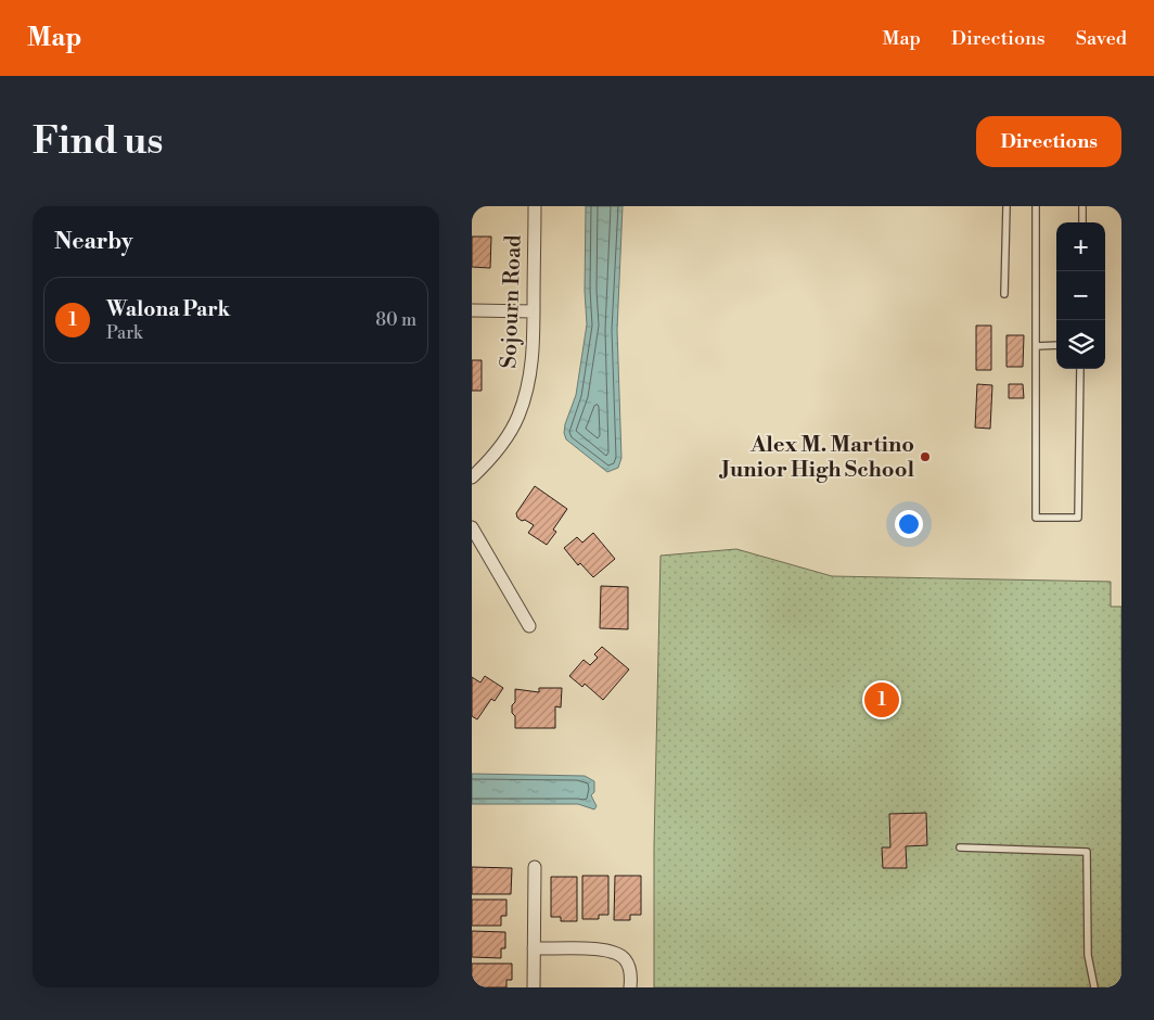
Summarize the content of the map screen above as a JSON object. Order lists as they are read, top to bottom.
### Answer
{
  "streets": {
    "street": ["Sojourn Road"]
  },
  "places": ["Alex M. Martino Junior High School"],
  "page": {
    "header": "Map",
    "nav": ["Map", "Directions", "Saved"],
    "buttons": "Directions",
    "title": "Find us",
    "heading": "Nearby",
    "map_buttons": ["+", "−"],
    "list": [
      {
        "mark": "1",
        "name": "Walona Park",
        "note": "Park",
        "value": "80 m"
      }
    ],
    "pins": "1"
  }
}
